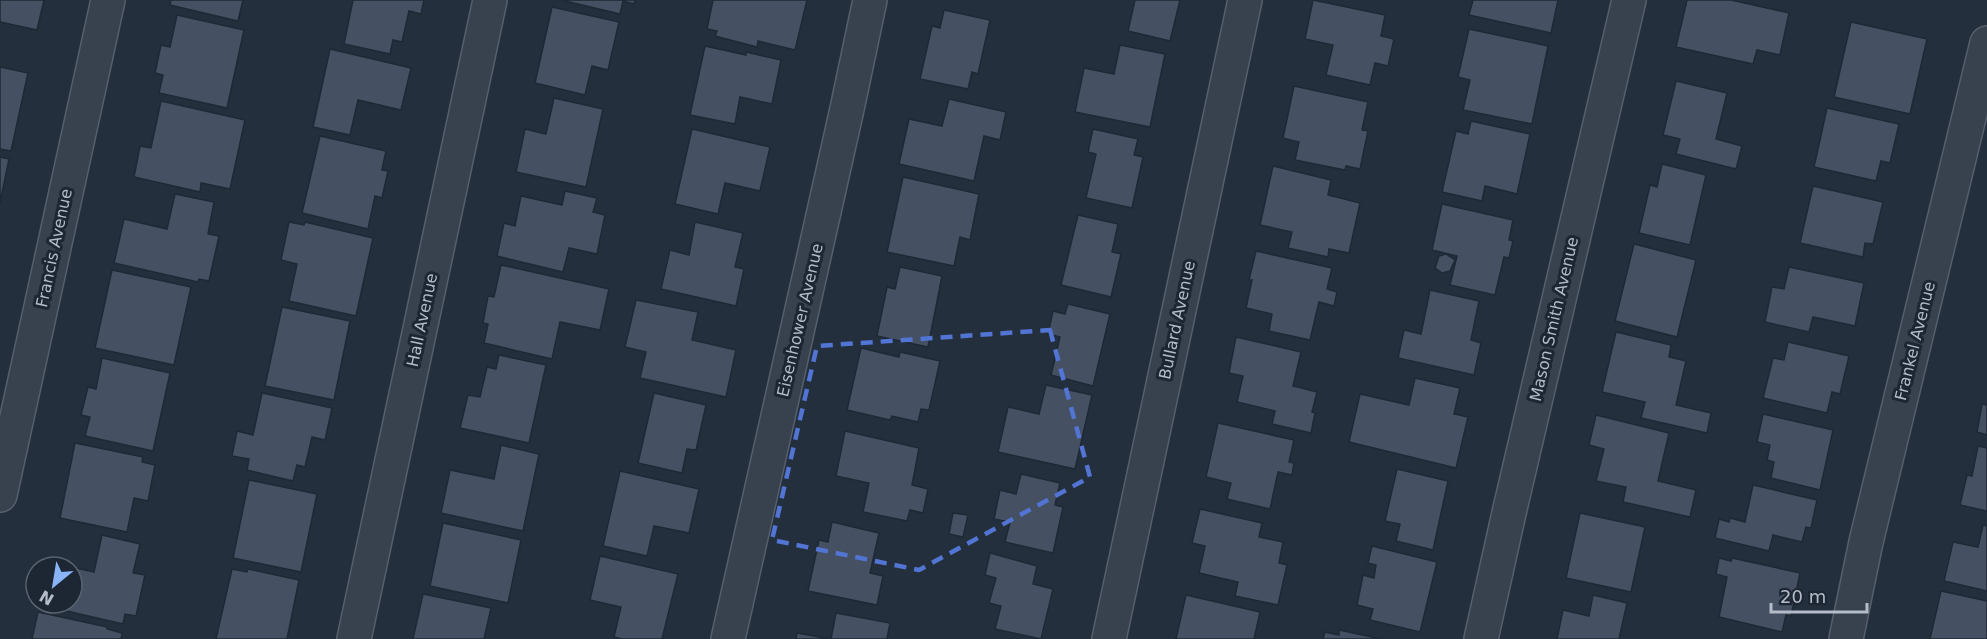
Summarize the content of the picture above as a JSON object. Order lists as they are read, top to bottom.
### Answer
{
  "streets": {
    "street": [
      "Francis Avenue",
      "Mason Smith Avenue",
      "Hall Avenue",
      "Eisenhower Avenue",
      "Bullard Avenue",
      "Frankel Avenue"
    ]
  },
  "scale_bar": "20 m",
  "north": "bottom left"
}
